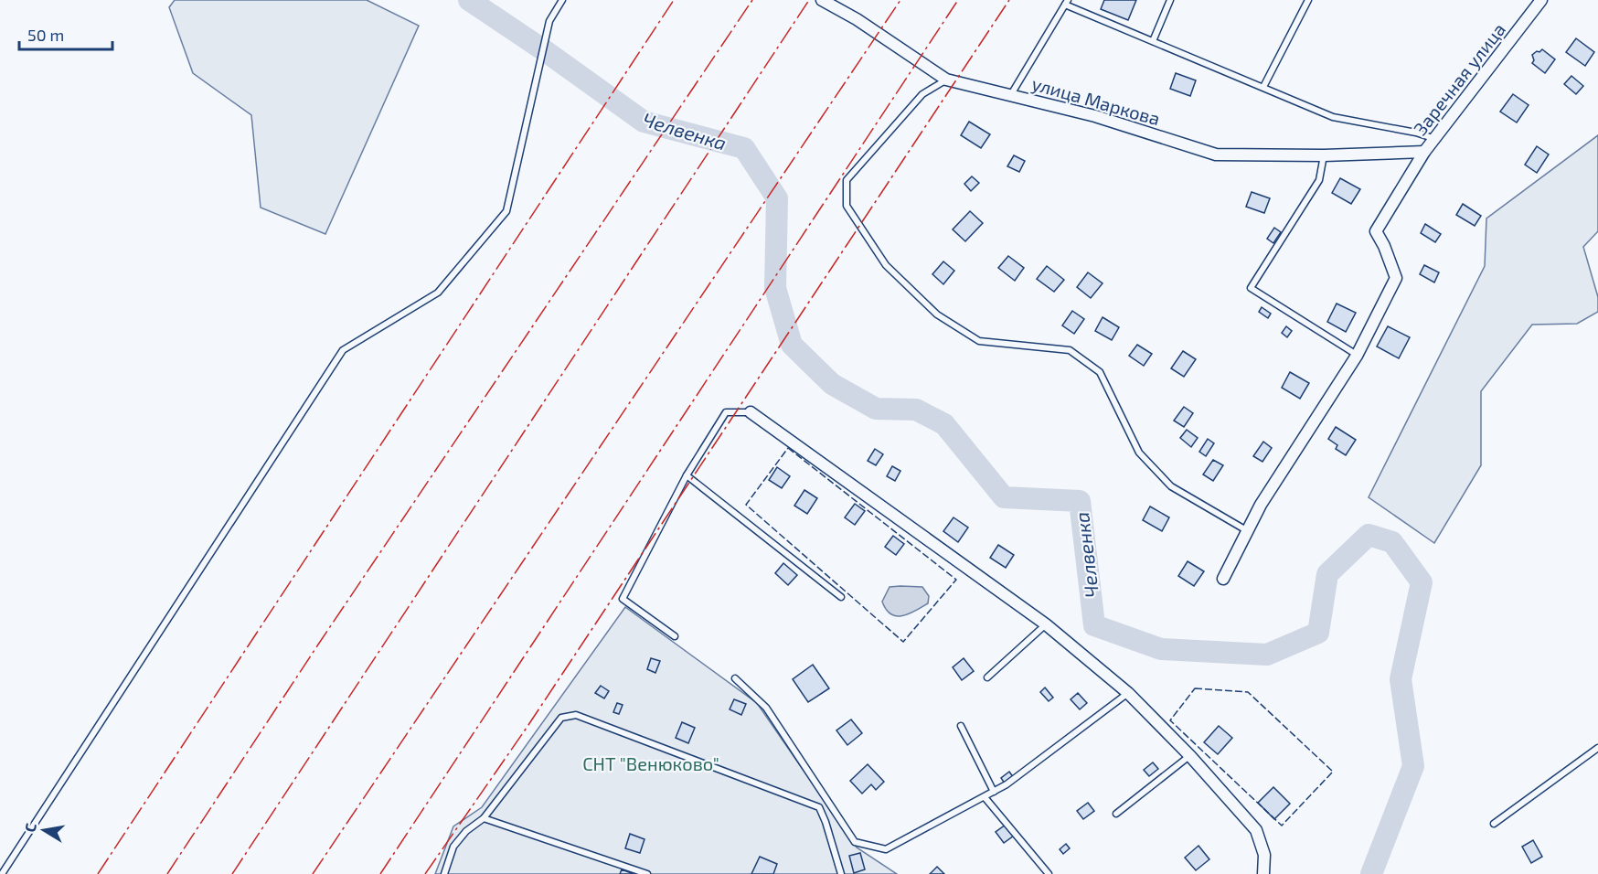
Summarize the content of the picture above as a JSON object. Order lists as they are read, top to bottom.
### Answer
{
  "streets": {
    "street": ["Заречная улица", "улица Маркова"]
  },
  "crossings": [
    ["Заречная улица", "улица Маркова"]
  ],
  "water": ["Челвенка"],
  "parks": ["СНТ \"Венюково\""],
  "scale_bar": "50 m",
  "north": "left"
}
